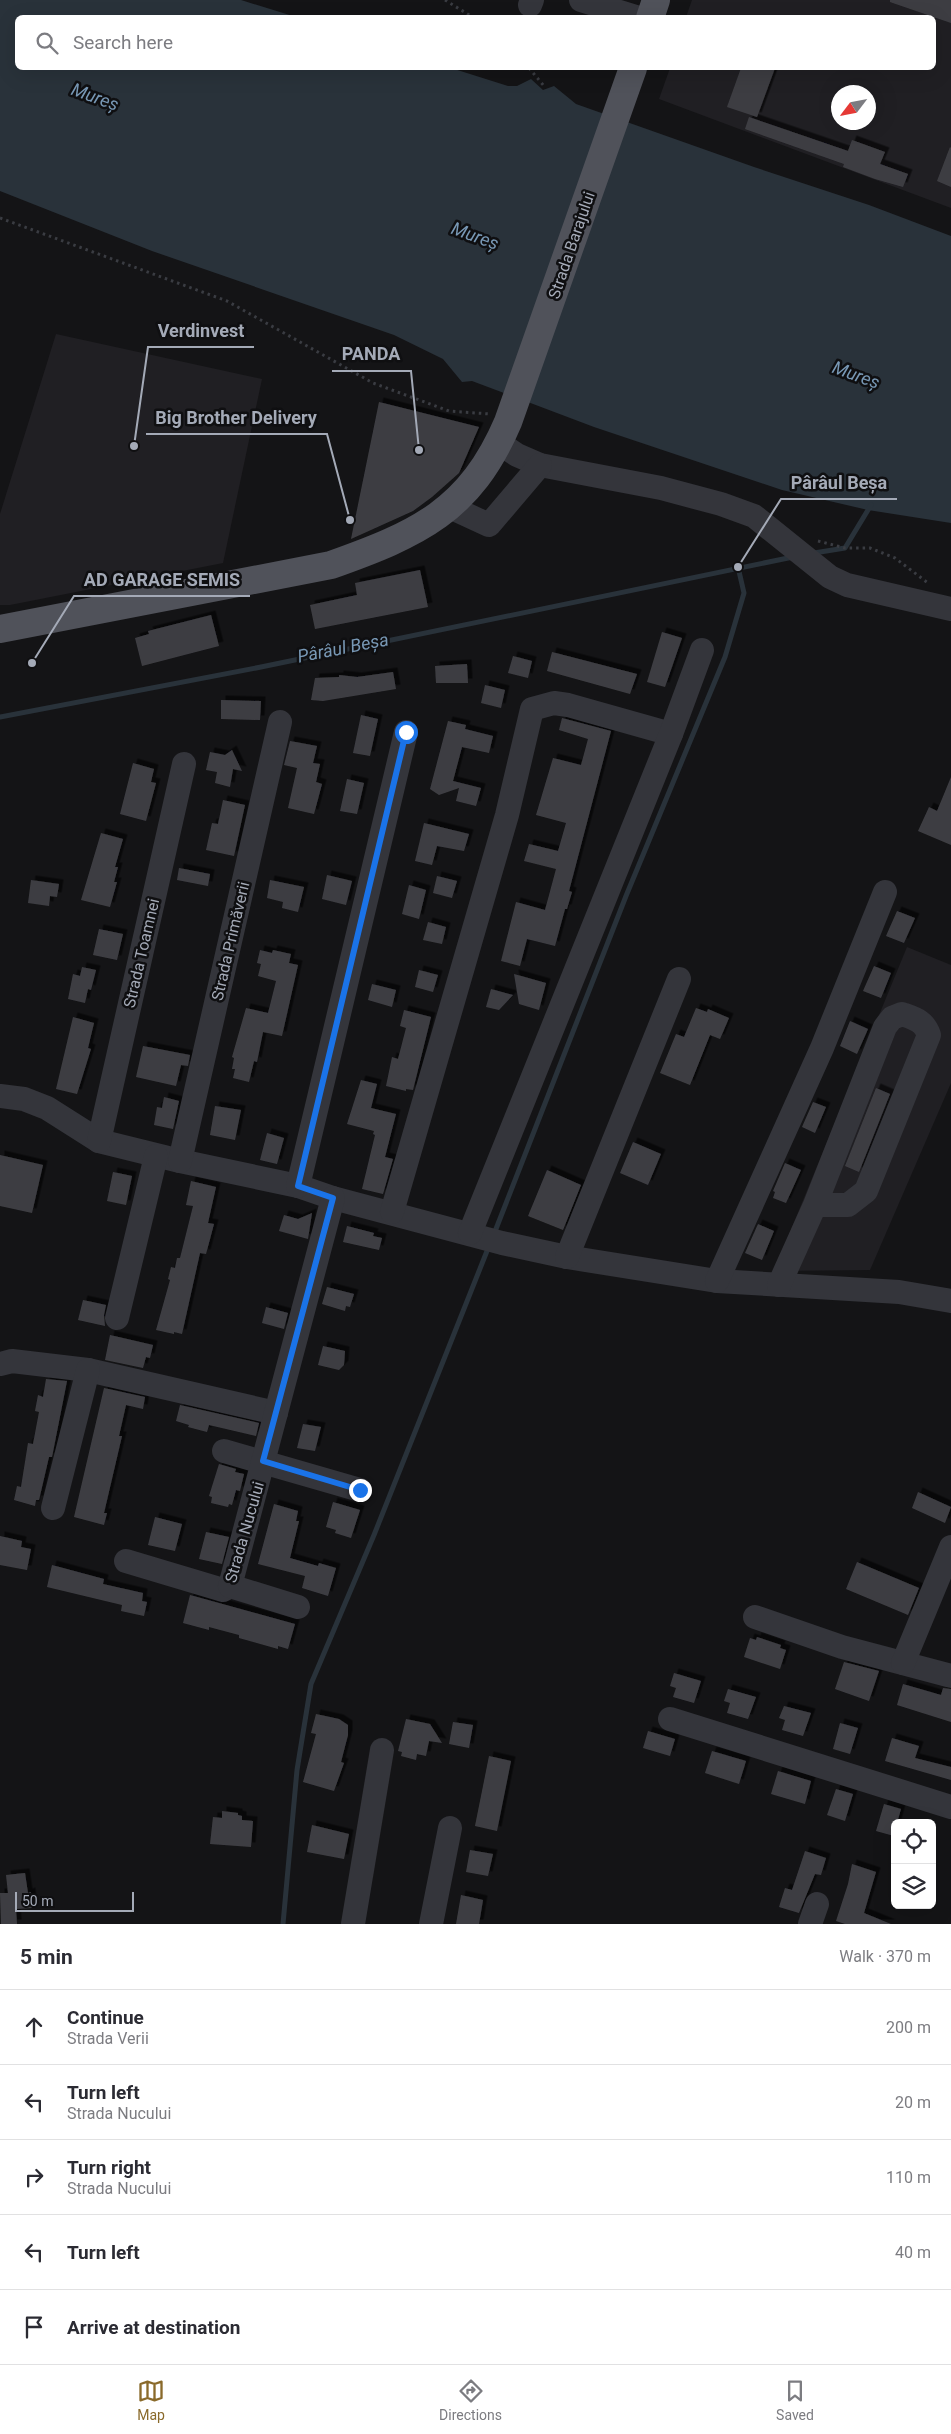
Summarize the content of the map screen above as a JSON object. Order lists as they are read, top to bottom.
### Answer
{
  "streets": {
    "main road": ["Strada Barajului"],
    "street": ["Strada Primăverii", "Strada Toamnei", "Strada Nucului"]
  },
  "water": ["Mureș", "Pârâul Beșa"],
  "places": [
    "Verdinvest",
    "PANDA",
    "Big Brother Delivery",
    "Pârâul Beșa",
    "AD GARAGE SEMIS"
  ],
  "scale_bar": "50 m",
  "north": "bottom left",
  "page": {
    "search": "Search here",
    "scale": "50 m",
    "heading": ["5 min", "Walk · 370 m"],
    "list": [
      ["Continue", "Strada Verii", "200 m"],
      ["Turn left", "Strada Nucului", "20 m"],
      ["Turn right", "Strada Nucului", "110 m"],
      ["Turn left", "40 m"],
      "Arrive at destination"
    ],
    "nav": ["Map", "Directions", "Saved"]
  }
}
